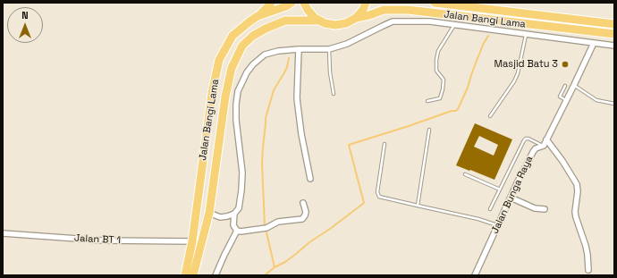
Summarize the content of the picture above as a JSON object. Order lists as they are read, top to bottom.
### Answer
{
  "streets": {
    "main road": ["Jalan Bangi Lama"],
    "street": ["Jalan Bunga Raya", "Jalan BT 1"]
  },
  "crossings": [
    ["Jalan Bangi Lama", "Jalan BT 1"]
  ],
  "places": ["Masjid Batu 3"],
  "north": "top"
}
